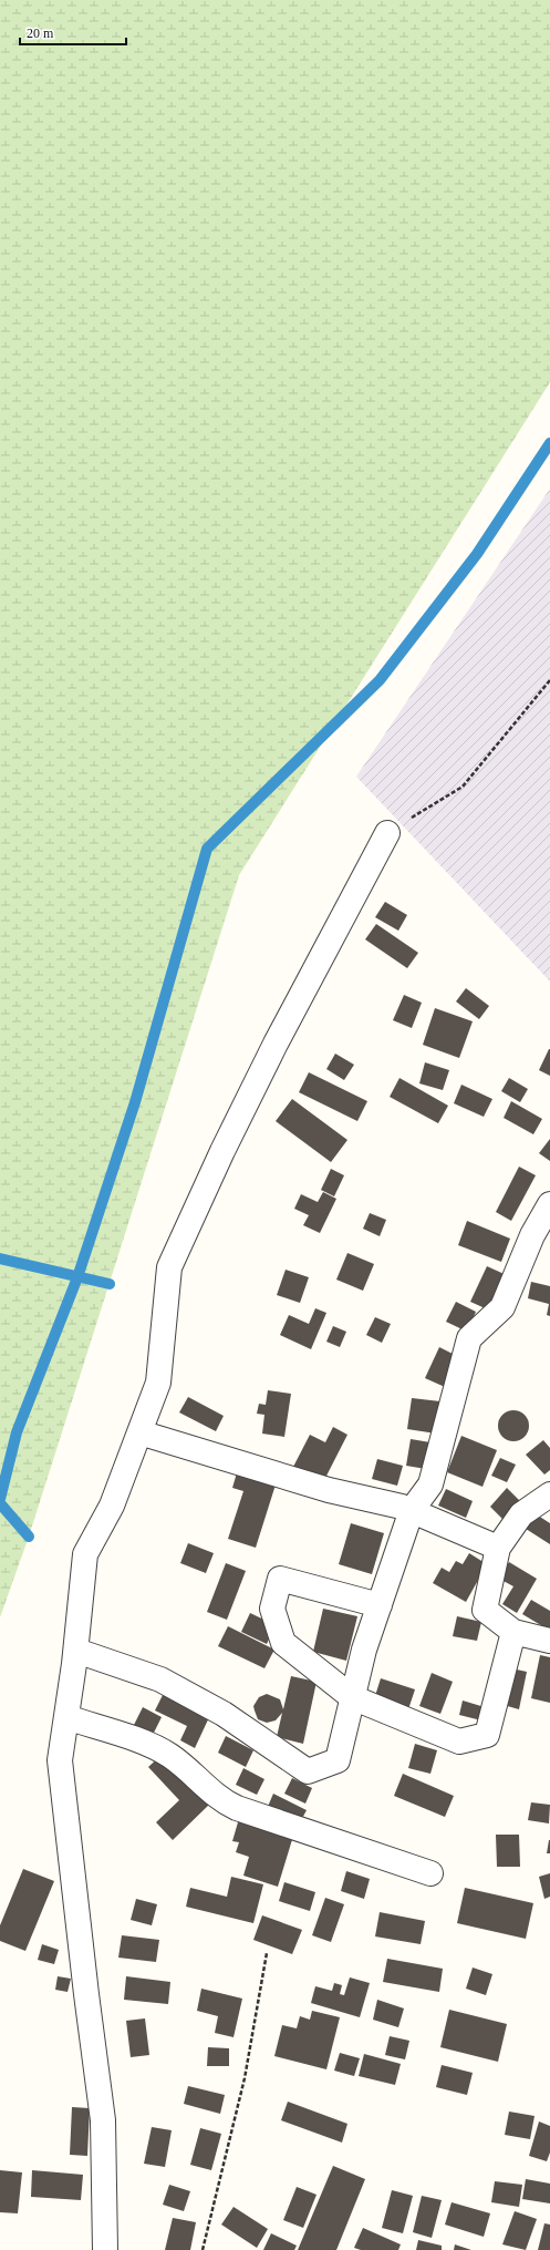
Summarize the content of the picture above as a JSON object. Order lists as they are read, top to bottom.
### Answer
{
  "scale_bar": "20 m"
}
